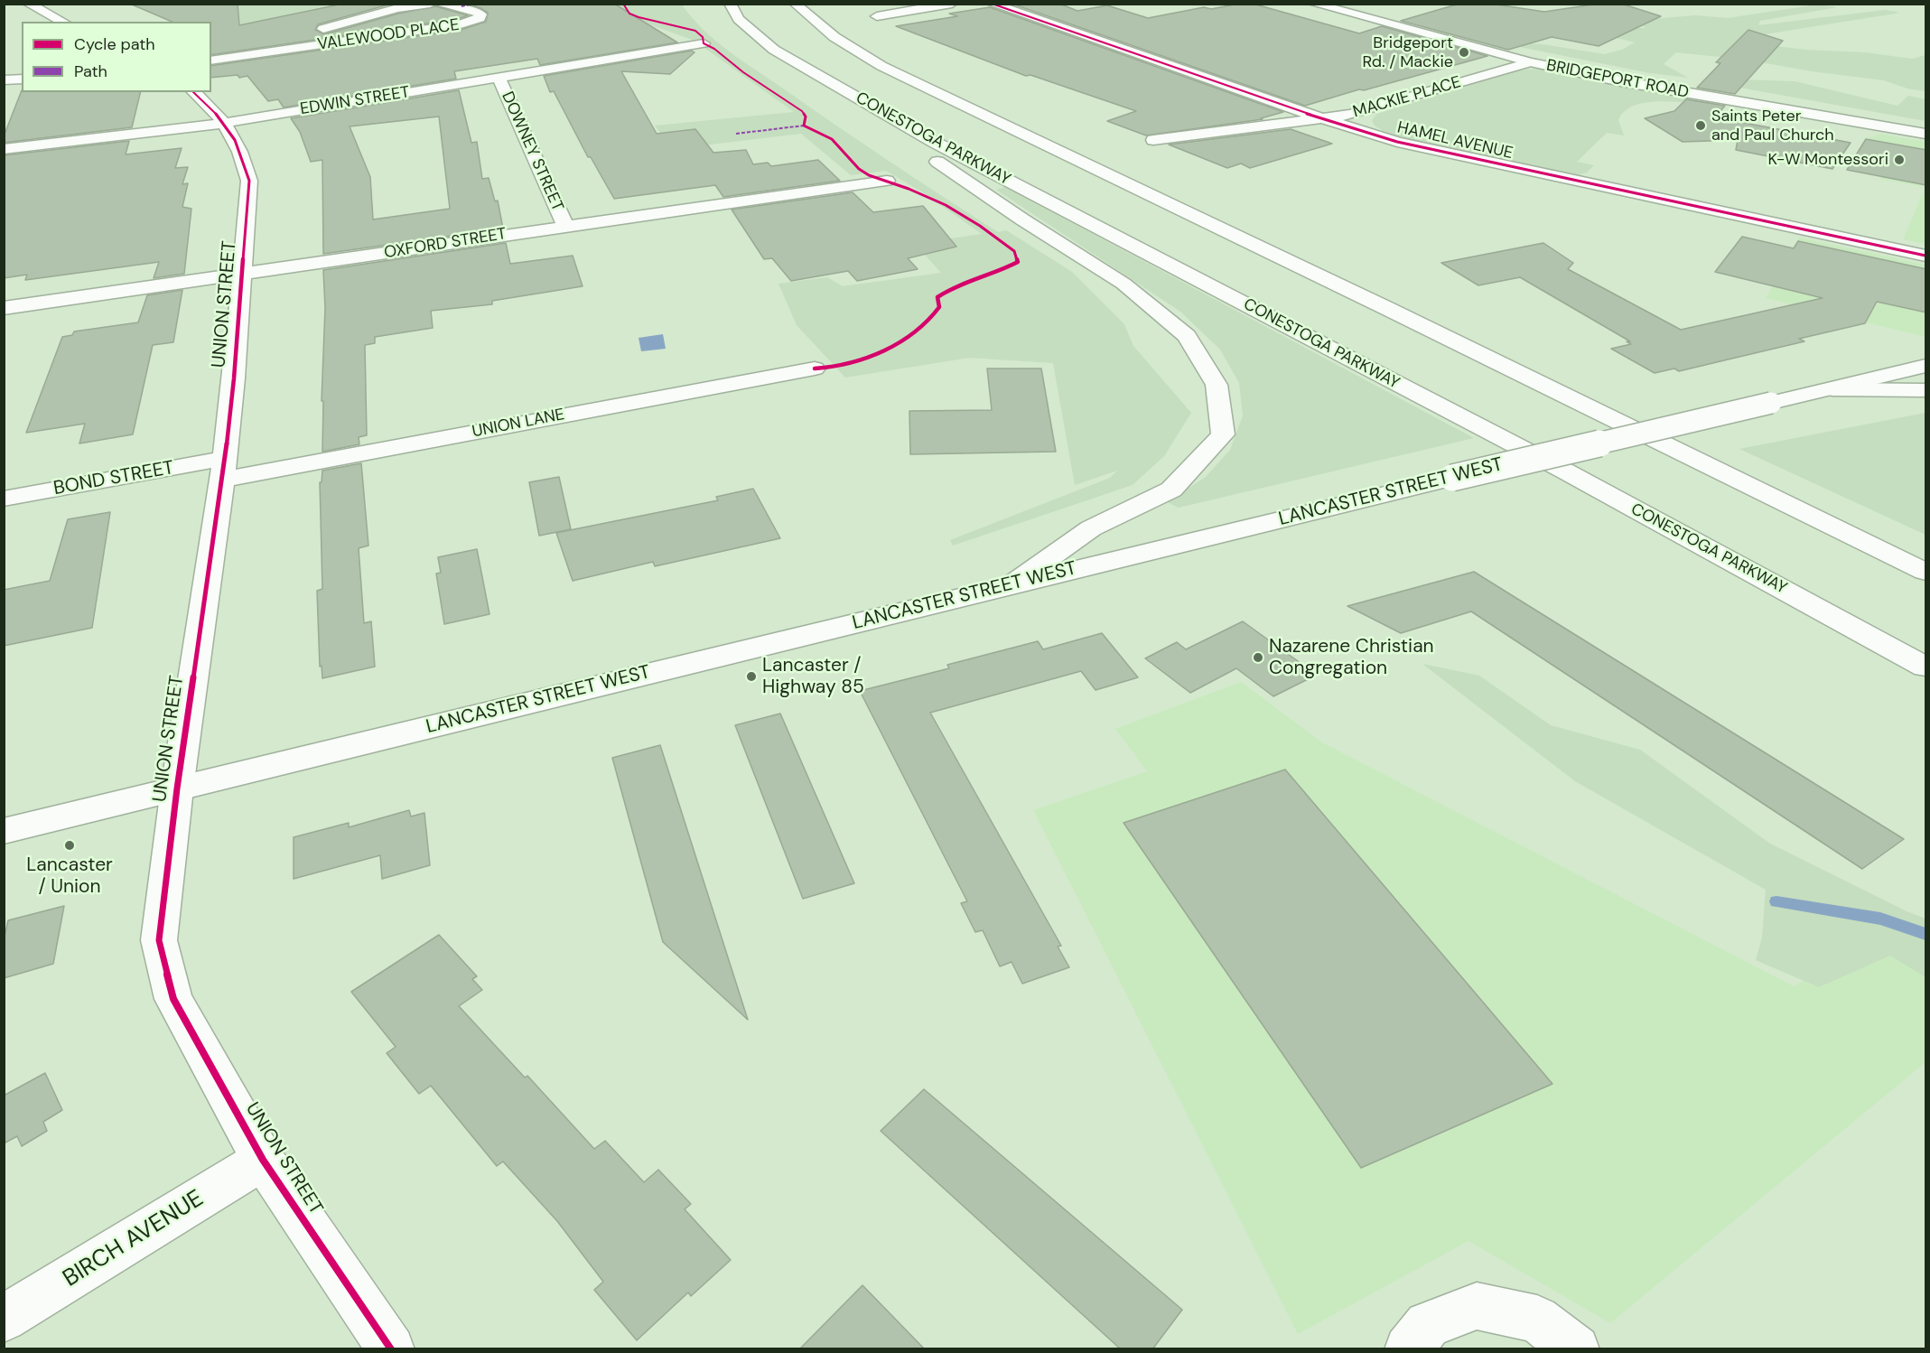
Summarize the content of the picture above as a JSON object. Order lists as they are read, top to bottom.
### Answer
{
  "streets": {
    "main road": [
      "VALEWOOD PLACE",
      "BRIDGEPORT ROAD",
      "MACKIE PLACE",
      "EDWIN STREET",
      "CONESTOGA PARKWAY",
      "HAMEL AVENUE",
      "DOWNEY STREET",
      "OXFORD STREET",
      "UNION STREET",
      "UNION LANE",
      "BOND STREET",
      "LANCASTER STREET WEST",
      "BIRCH AVENUE"
    ]
  },
  "crossings": [
    ["BRIDGEPORT ROAD", "MACKIE PLACE"],
    ["MACKIE PLACE", "HAMEL AVENUE"],
    ["EDWIN STREET", "DOWNEY STREET"],
    ["EDWIN STREET", "UNION STREET"],
    ["DOWNEY STREET", "OXFORD STREET"],
    ["OXFORD STREET", "UNION STREET"],
    ["UNION STREET", "UNION LANE"],
    ["UNION STREET", "BOND STREET"],
    ["UNION STREET", "LANCASTER STREET WEST"],
    ["UNION STREET", "BIRCH AVENUE"],
    ["UNION LANE", "BOND STREET"]
  ],
  "places": [
    "Bridgeport Rd. / Mackie",
    "Saints Peter and Paul Church",
    "K-W Montessori",
    "Nazarene Christian Congregation",
    "Lancaster / Highway 85",
    "Lancaster / Union"
  ],
  "legend": ["Cycle path", "Path"]
}
